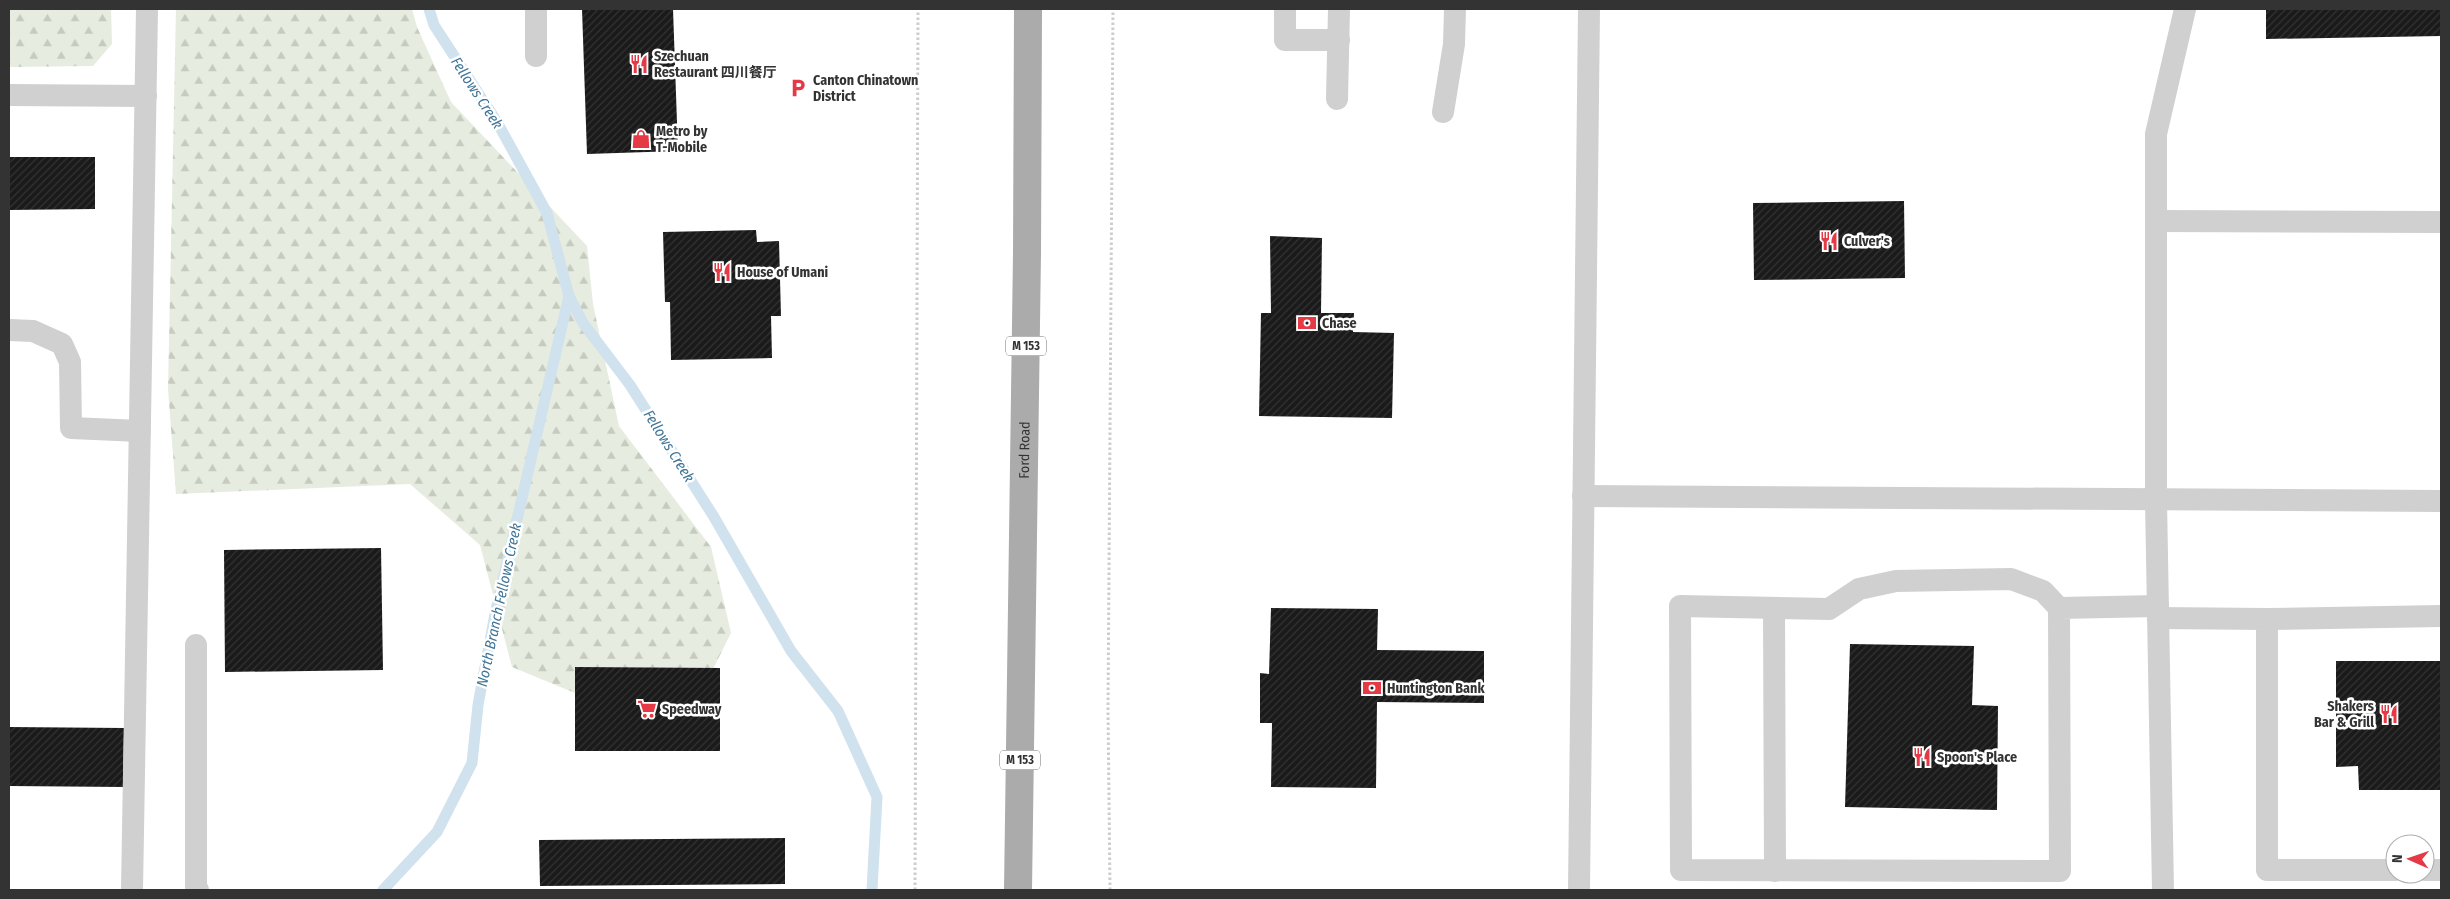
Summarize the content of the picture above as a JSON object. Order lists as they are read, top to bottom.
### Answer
{
  "streets": {
    "main road": ["M 153", "Ford Road"]
  },
  "water": ["Fellows Creek", "North Branch Fellows Creek"],
  "places": {
    "restaurant": [
      "Szechuan Restaurant 四川餐厅",
      "Culver's",
      "House of Umani",
      "Shakers Bar & Grill",
      "Spoon's Place"
    ],
    "parking": ["Canton Chinatown District"],
    "shop": ["Metro by T-Mobile"],
    "bank": ["Chase", "Huntington Bank"],
    "supermarket": ["Speedway"]
  },
  "north": "left"
}
